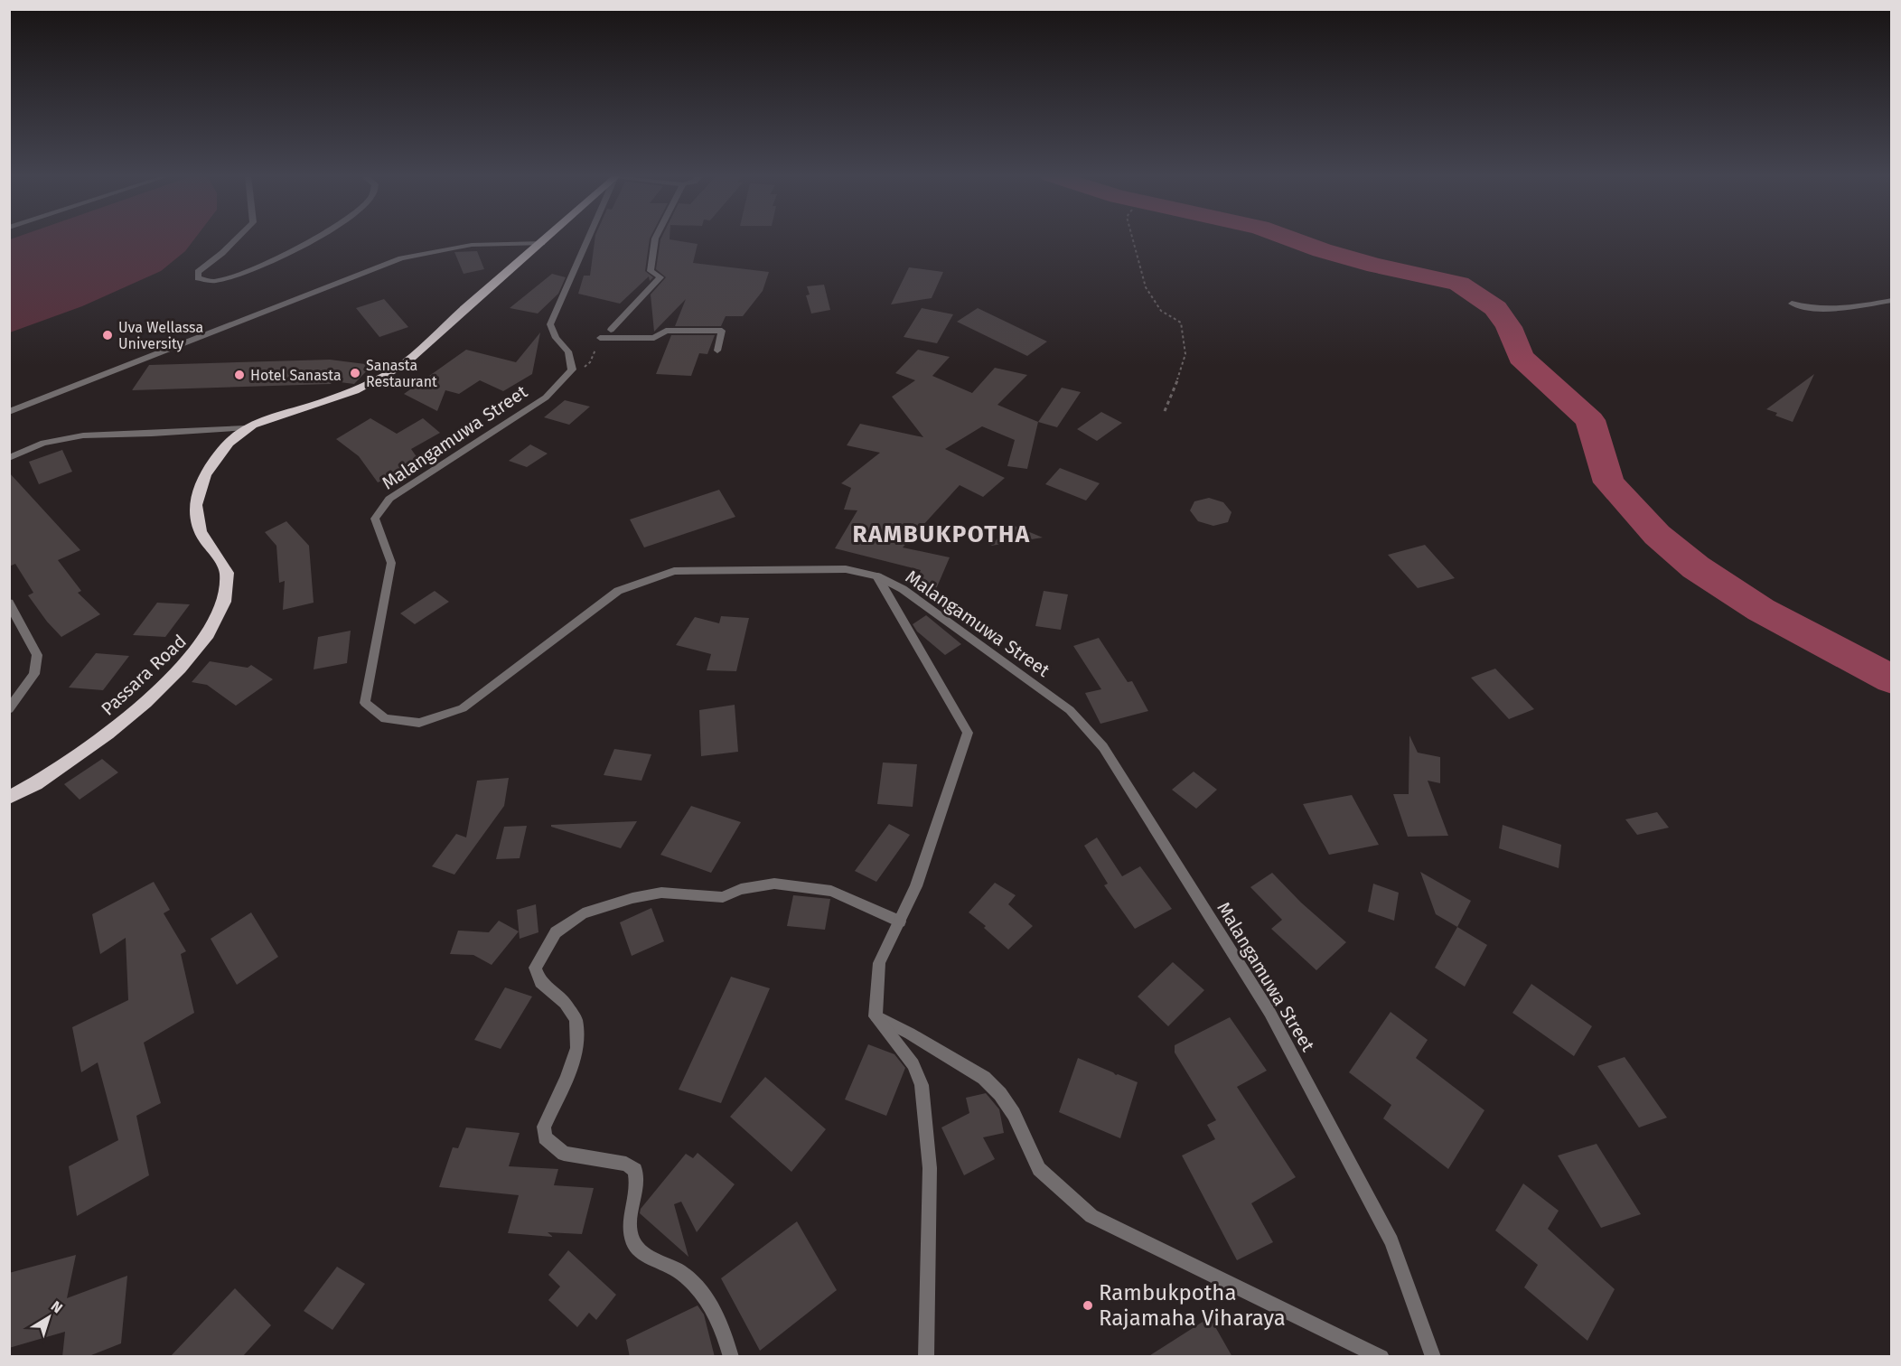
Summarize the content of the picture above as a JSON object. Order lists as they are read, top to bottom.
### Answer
{
  "streets": {
    "highway": ["Passara Road"],
    "street": ["Malangamuwa Street"]
  },
  "districts": ["RAMBUKPOTHA"],
  "places": [
    "Uva Wellassa University",
    "Sanasta Restaurant",
    "Hotel Sanasta",
    "Rambukpotha Rajamaha Viharaya"
  ],
  "north": "top right"
}
